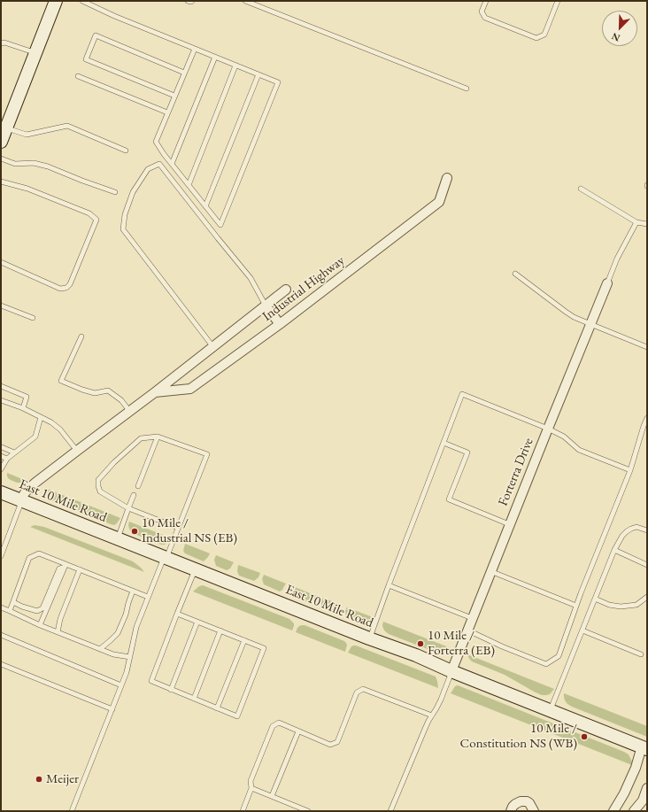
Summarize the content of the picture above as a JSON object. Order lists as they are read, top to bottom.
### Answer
{
  "streets": {
    "main road": ["East 10 Mile Road"],
    "street": ["Industrial Highway", "Forterra Drive"]
  },
  "crossings": [
    ["Industrial Highway", "East 10 Mile Road"],
    ["Forterra Drive", "East 10 Mile Road"]
  ],
  "places": [
    "10 Mile / Industrial NS (EB)",
    "10 Mile / Forterra (EB)",
    "10 Mile / Constitution NS (WB)",
    "Meijer"
  ],
  "north": "bottom left"
}
